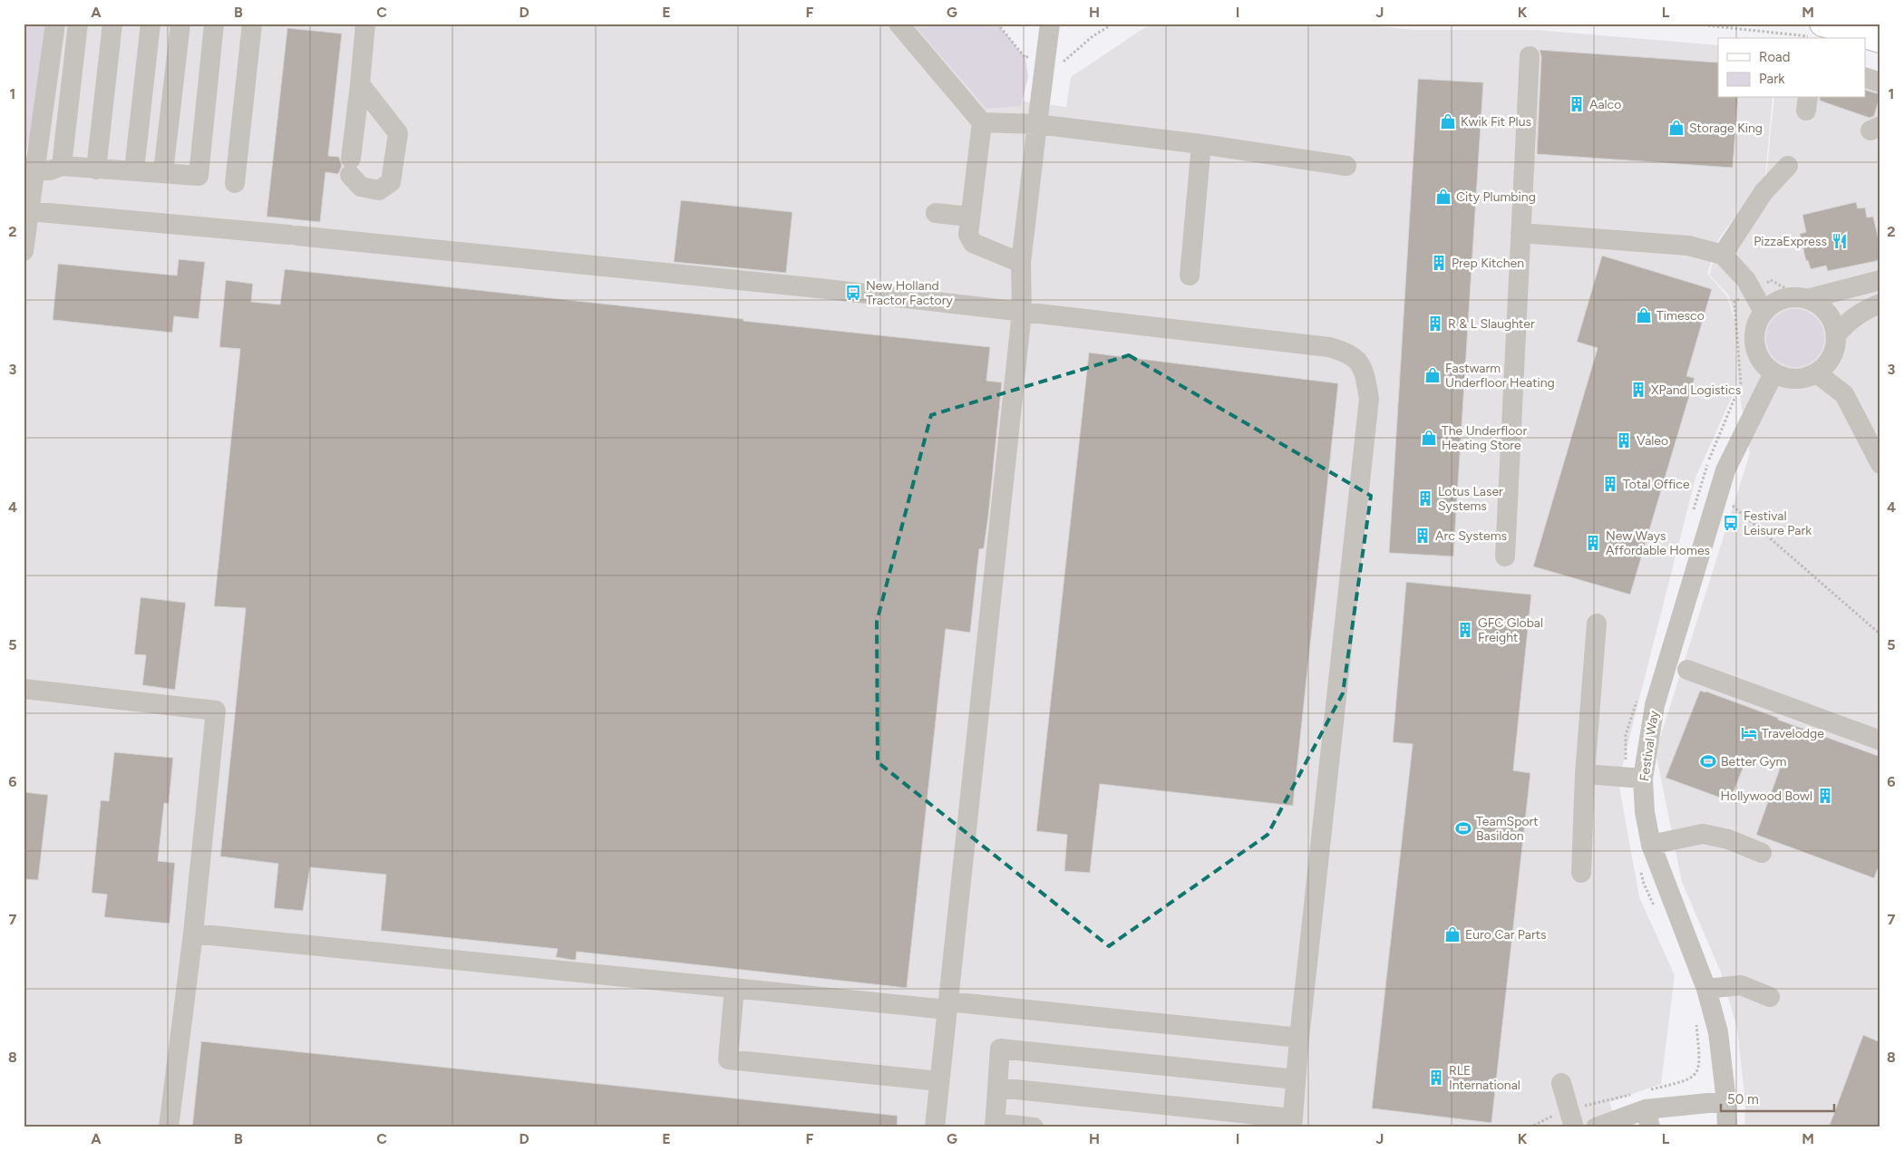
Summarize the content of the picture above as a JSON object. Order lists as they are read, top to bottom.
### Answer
{
  "streets": {
    "street": ["Festival Way"]
  },
  "places": {
    "building": [
      "Aalco",
      "Prep Kitchen",
      "R & L Slaughter",
      "XPand Logistics",
      "Valeo",
      "Total Office",
      "Lotus Laser Systems",
      "Arc Systems",
      "New Ways Affordable Homes",
      "GFC Global Freight",
      "Hollywood Bowl",
      "RLE International"
    ],
    "shop": [
      "Kwik Fit Plus",
      "Storage King",
      "City Plumbing",
      "Timesco",
      "Fastwarm Underfloor Heating",
      "The Underfloor Heating Store",
      "Euro Car Parts"
    ],
    "restaurant": ["PizzaExpress"],
    "bus stop": ["New Holland Tractor Factory", "Festival Leisure Park"],
    "hotel": ["Travelodge"],
    "sports": ["Better Gym", "TeamSport Basildon"]
  },
  "legend": ["Road", "Park"],
  "scale_bar": "50 m",
  "grid": {
    "columns": [
      "A",
      "B",
      "C",
      "D",
      "E",
      "F",
      "G",
      "H",
      "I",
      "J",
      "K",
      "L",
      "M"
    ],
    "rows": [
      "1",
      "2",
      "3",
      "4",
      "5",
      "6",
      "7",
      "8"
    ]
  }
}
